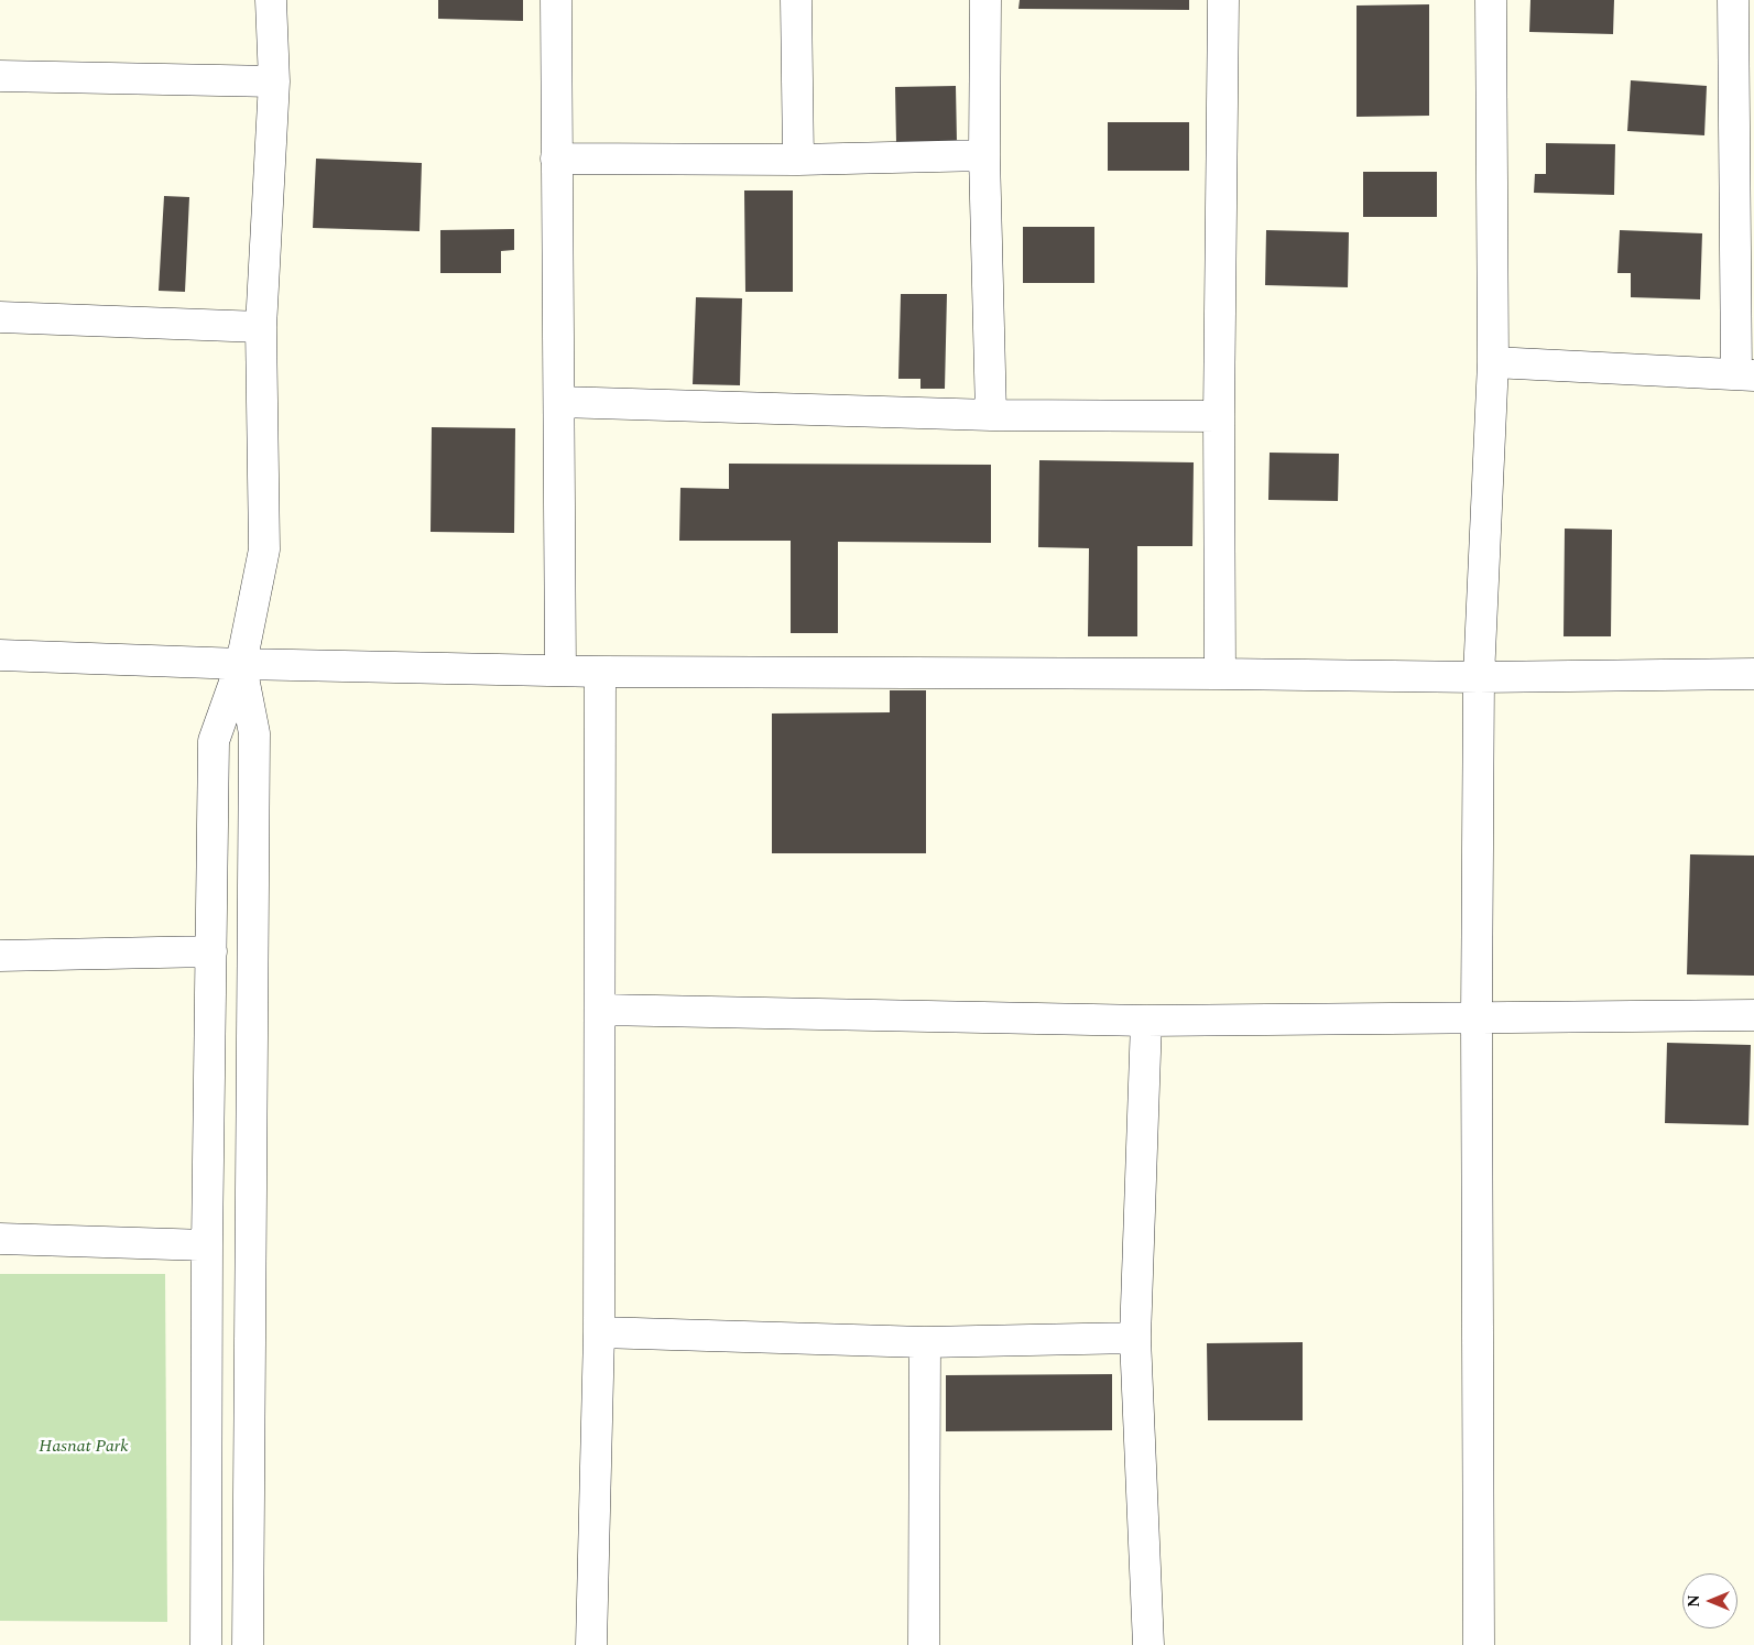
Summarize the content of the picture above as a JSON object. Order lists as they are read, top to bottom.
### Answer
{
  "parks": ["Hasnat Park"],
  "north": "left"
}
